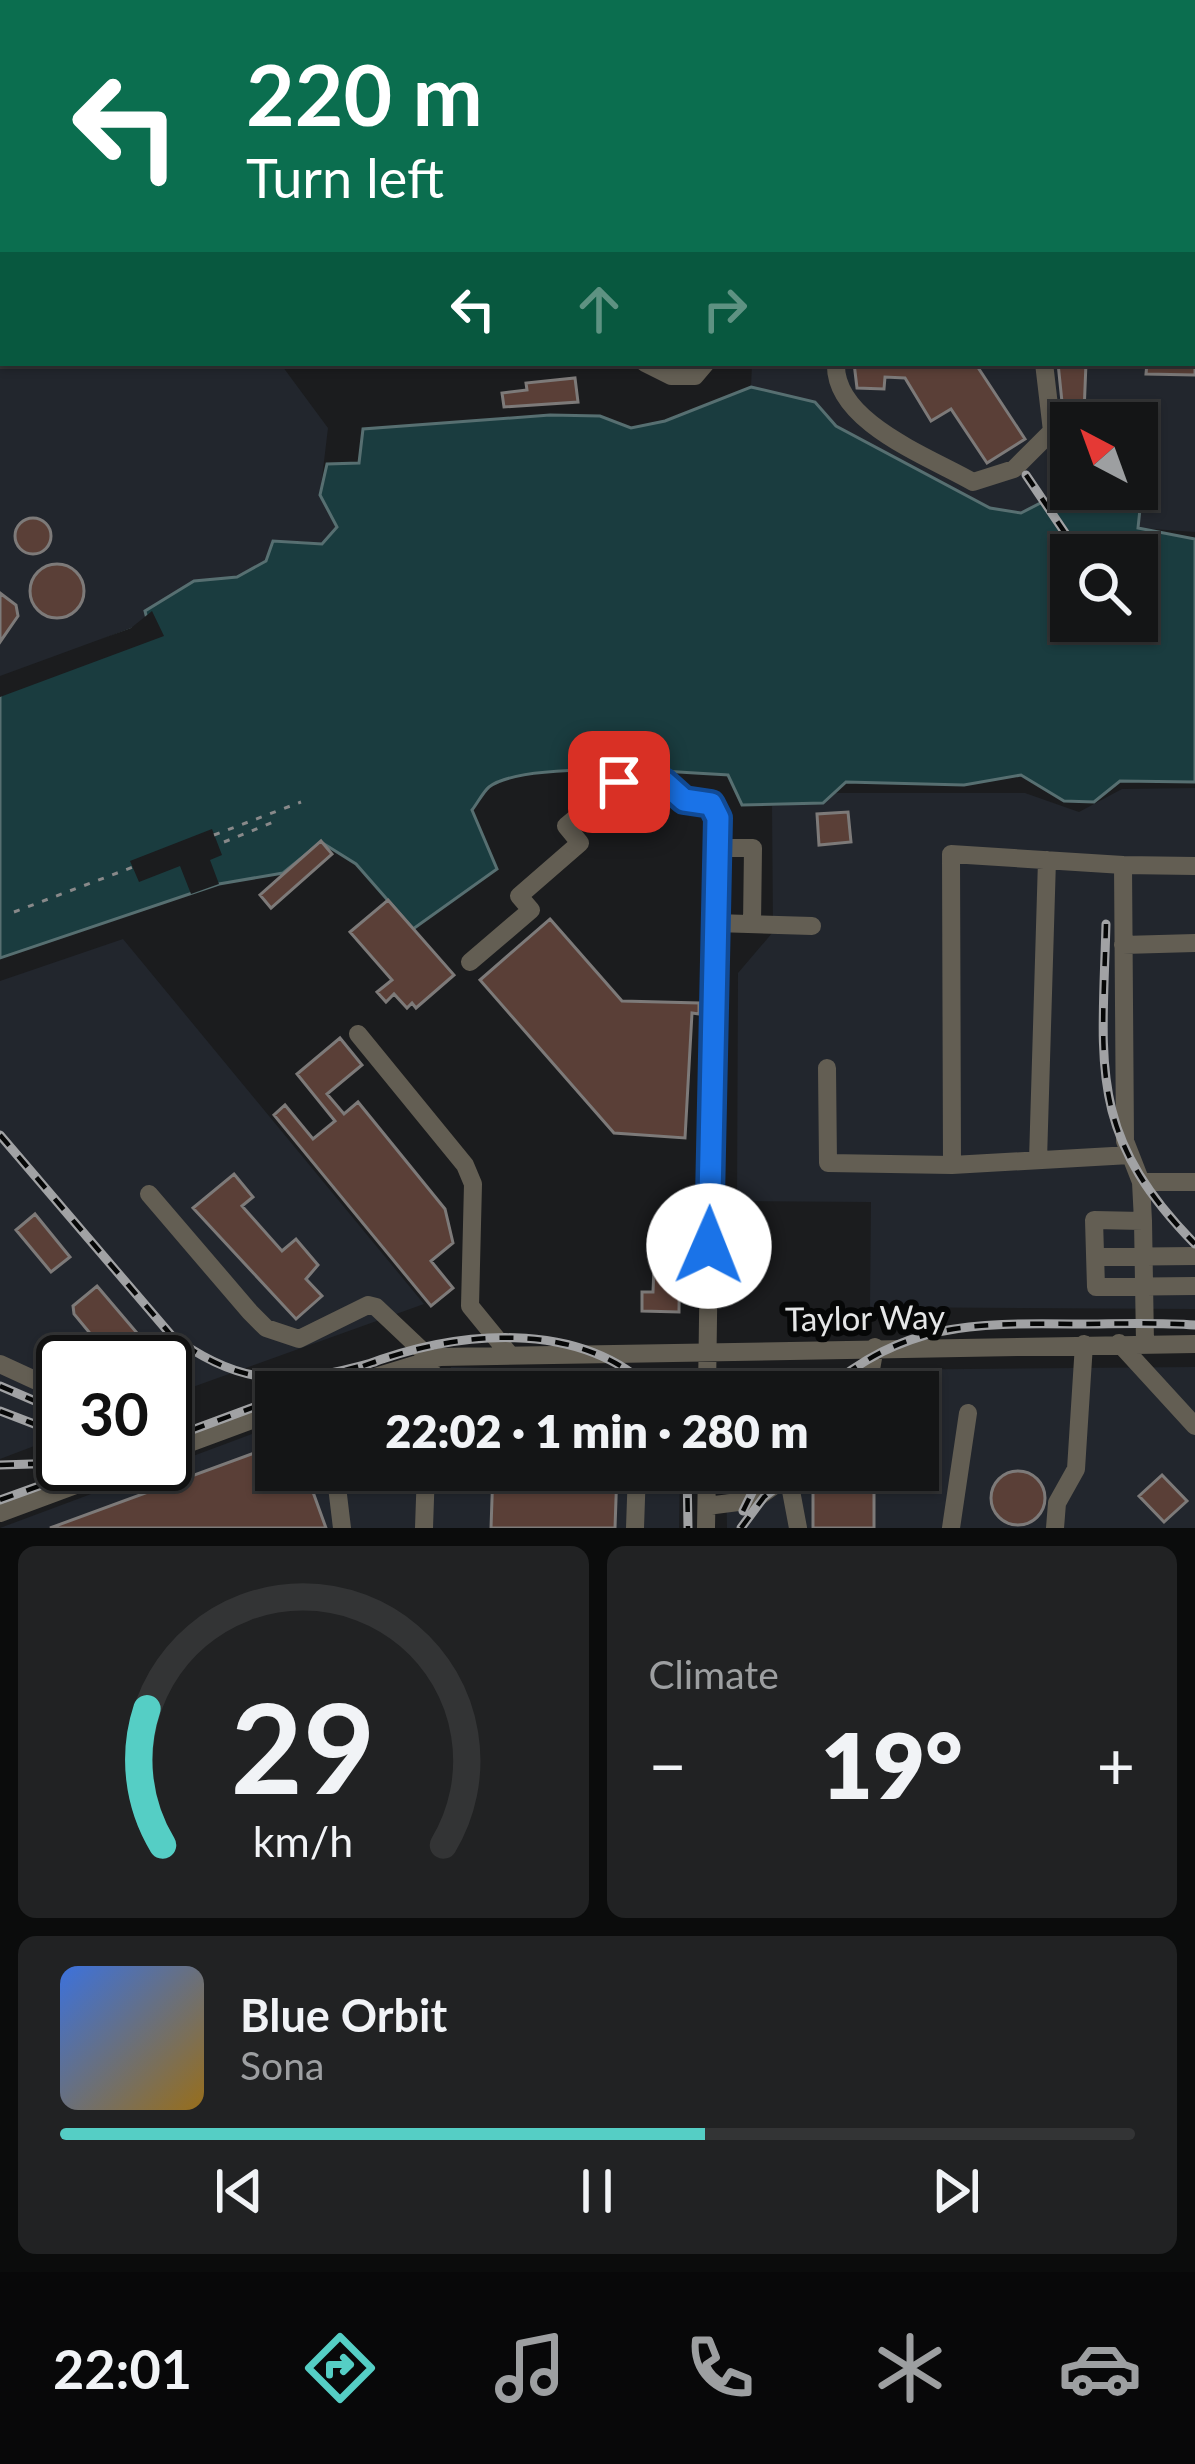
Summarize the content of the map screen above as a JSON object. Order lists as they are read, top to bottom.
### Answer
{
  "streets": {
    "street": ["Taylor Way"]
  },
  "north": "top left",
  "page": {
    "turn": ["220 m", "Turn left"],
    "limit": "30",
    "trip": "22:02 · 1 min · 280 m",
    "tile": "Climate",
    "heat": ["−", "19°", "+"],
    "song": ["Blue Orbit", "Sona"],
    "tabs": "22:01",
    "gauge": ["29", "km/h"]
  }
}
